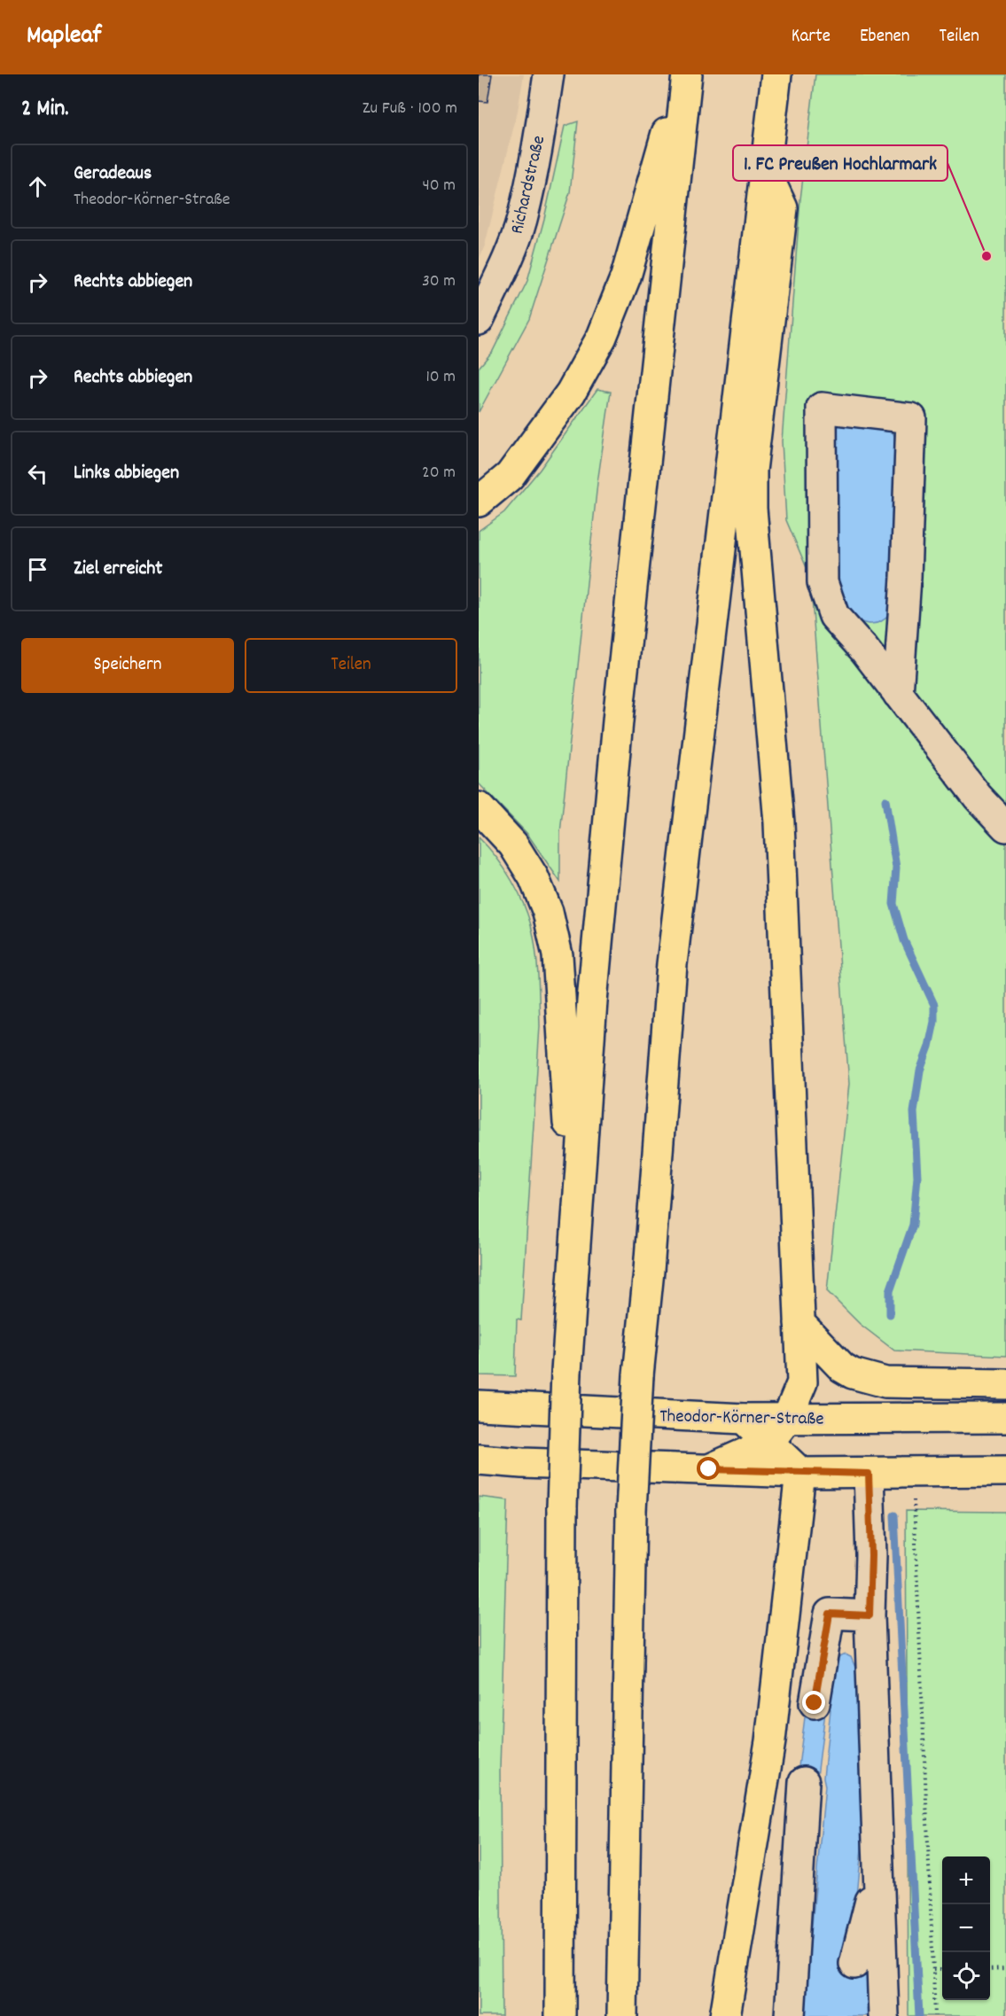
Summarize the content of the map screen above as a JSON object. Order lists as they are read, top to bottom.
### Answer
{
  "streets": {
    "main road": ["Theodor-Körner-Straße"],
    "street": ["Richardstraße"]
  },
  "places": ["1. FC Preußen Hochlarmark"],
  "page": {
    "header": "Mapleaf",
    "nav": ["Karte", "Ebenen", "Teilen"],
    "heading": ["2 Min.", "Zu Fuß · 100 m"],
    "list": [
      ["Geradeaus", "Theodor-Körner-Straße", "40 m"],
      ["Rechts abbiegen", "30 m"],
      ["Rechts abbiegen", "10 m"],
      ["Links abbiegen", "20 m"],
      "Ziel erreicht"
    ],
    "buttons": ["Speichern", "Teilen"],
    "map_buttons": ["+", "−"]
  }
}
